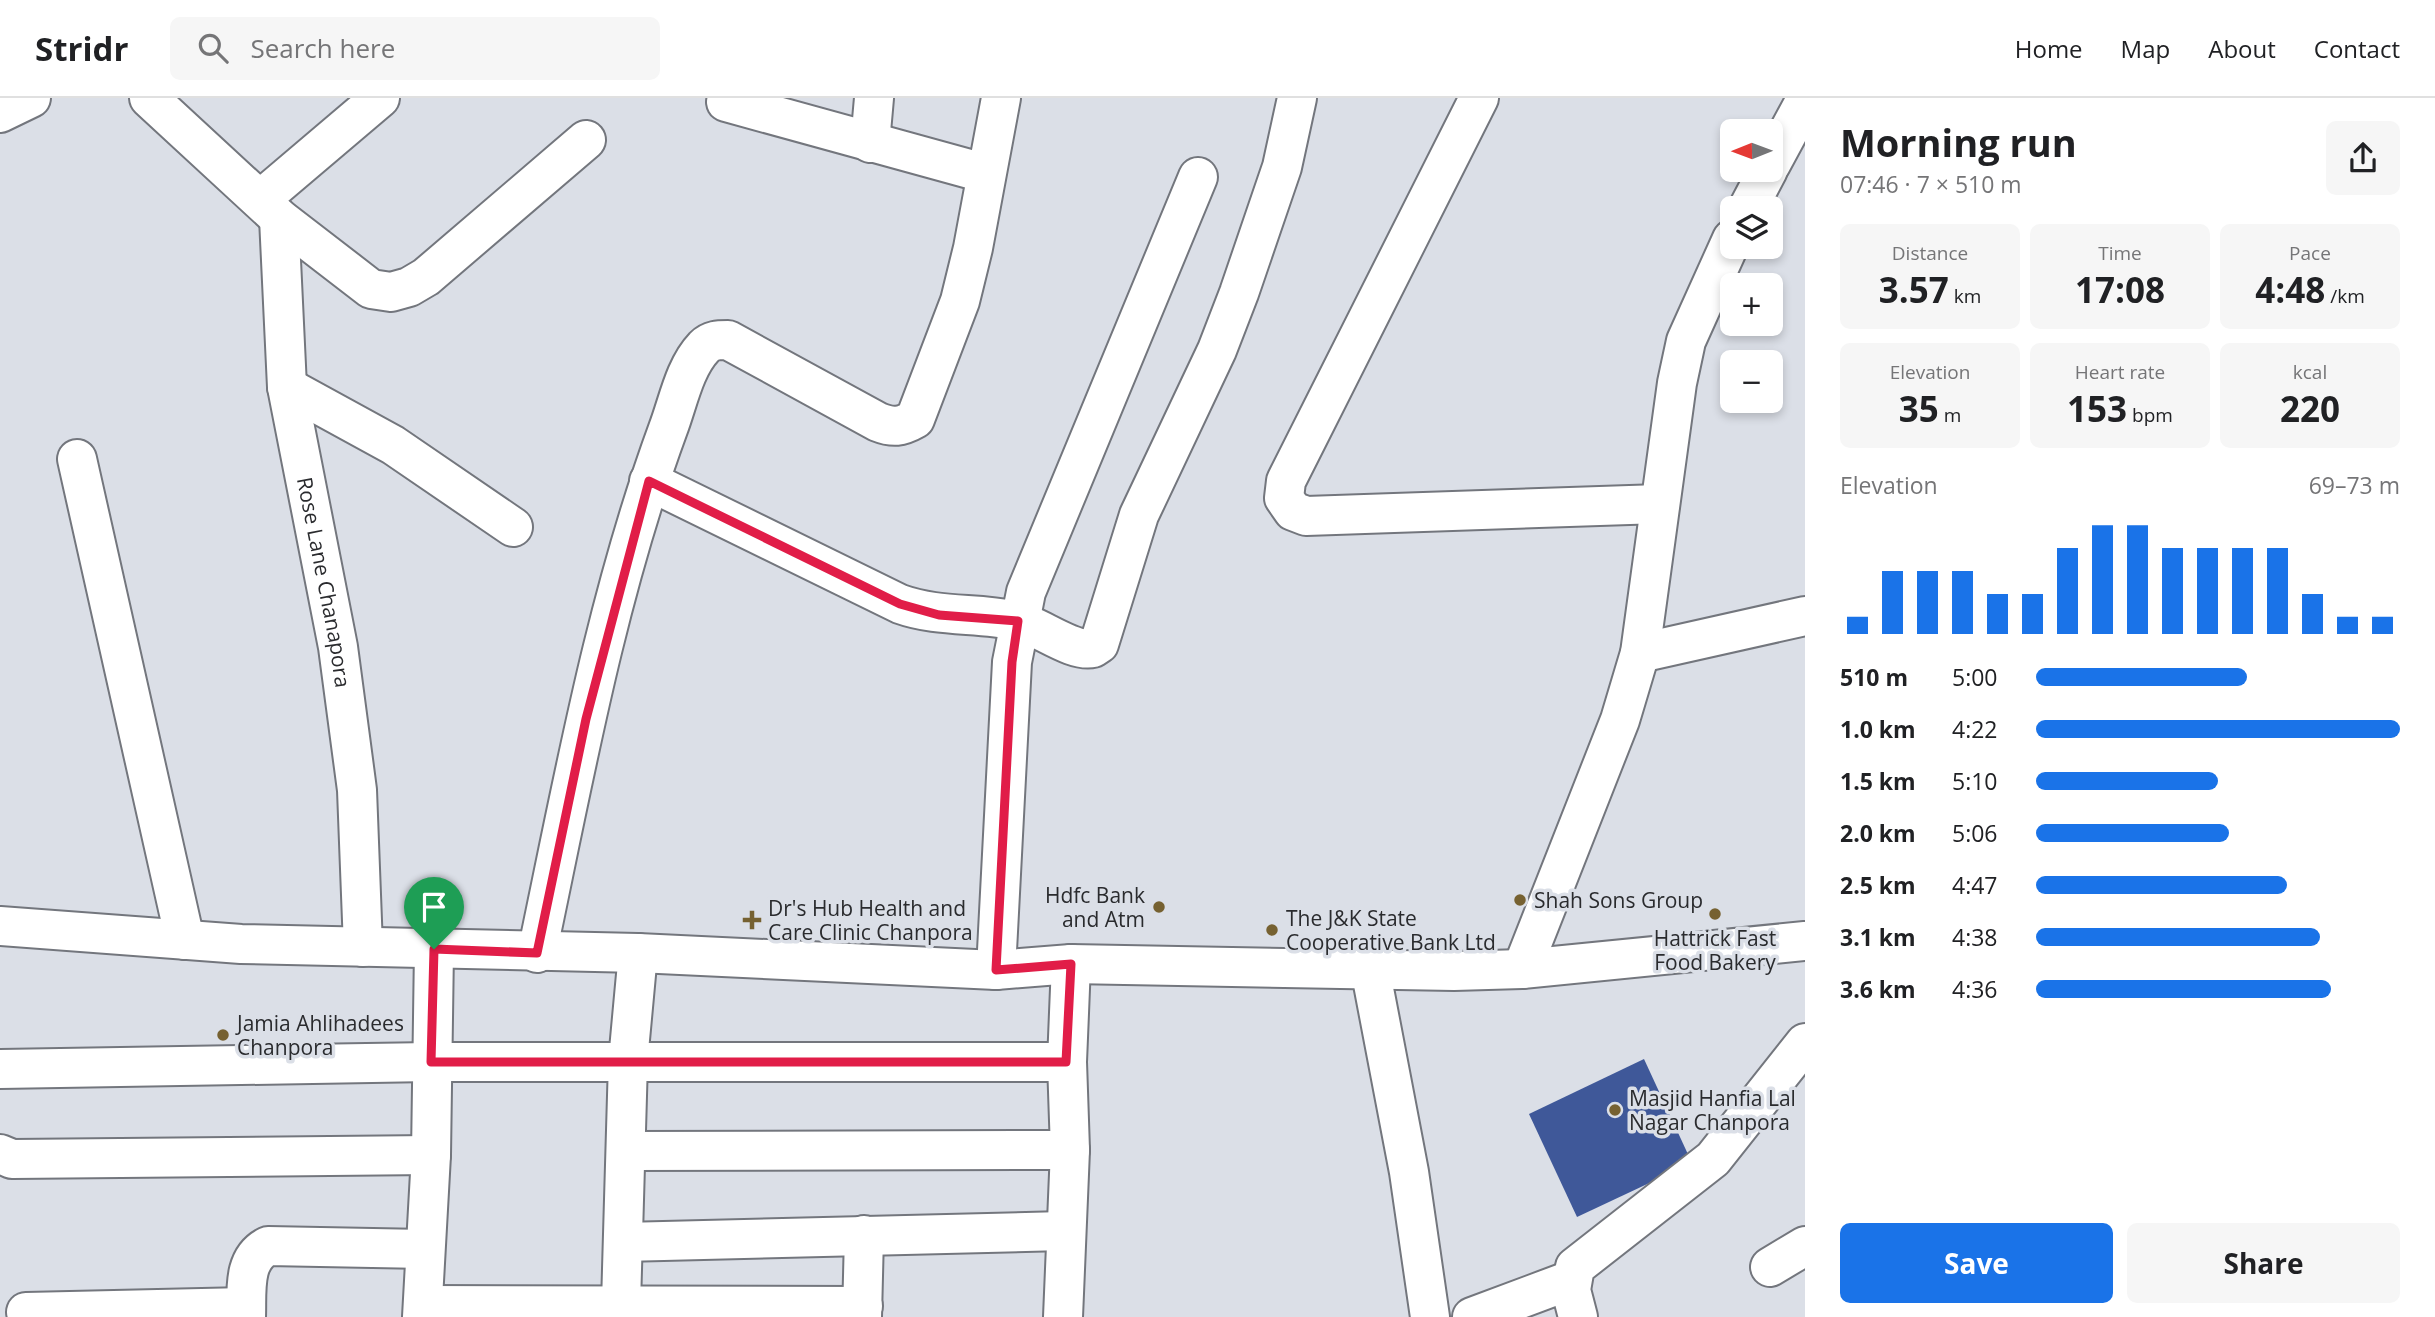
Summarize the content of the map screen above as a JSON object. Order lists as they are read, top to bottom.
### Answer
{
  "streets": {
    "street": ["Rose Lane Chanapora"]
  },
  "places": {
    "other": [
      "Shah Sons Group",
      "Hdfc Bank and Atm",
      "Hattrick Fast Food Bakery",
      "The J&K State Cooperative Bank Ltd",
      "Jamia Ahlihadees Chanpora",
      "Masjid Hanfia Lal Nagar Chanpora"
    ],
    "health": ["Dr's Hub Health and Care Clinic Chanpora"]
  },
  "north": "left",
  "page": {
    "header": "Stridr",
    "search": "Search here",
    "nav": [
      "Home",
      "Map",
      "About",
      "Contact"
    ],
    "heading": ["Morning run", "07:46 · 7 × 510 m"],
    "map_buttons": ["+", "−"],
    "stats": [
      ["Distance", "3.57 km"],
      ["Time", "17:08"],
      ["Pace", "4:48 /km"],
      ["Elevation", "35 m"],
      ["Heart rate", "153 bpm"],
      ["kcal", "220"]
    ],
    "chart": ["Elevation", "69–73 m"],
    "list": [
      {
        "name": "510 m",
        "note": "5:00"
      },
      {
        "name": "1.0 km",
        "note": "4:22"
      },
      {
        "name": "1.5 km",
        "note": "5:10"
      },
      {
        "name": "2.0 km",
        "note": "5:06"
      },
      {
        "name": "2.5 km",
        "note": "4:47"
      },
      {
        "name": "3.1 km",
        "note": "4:38"
      },
      {
        "name": "3.6 km",
        "note": "4:36"
      }
    ],
    "buttons": ["Save", "Share"]
  }
}
